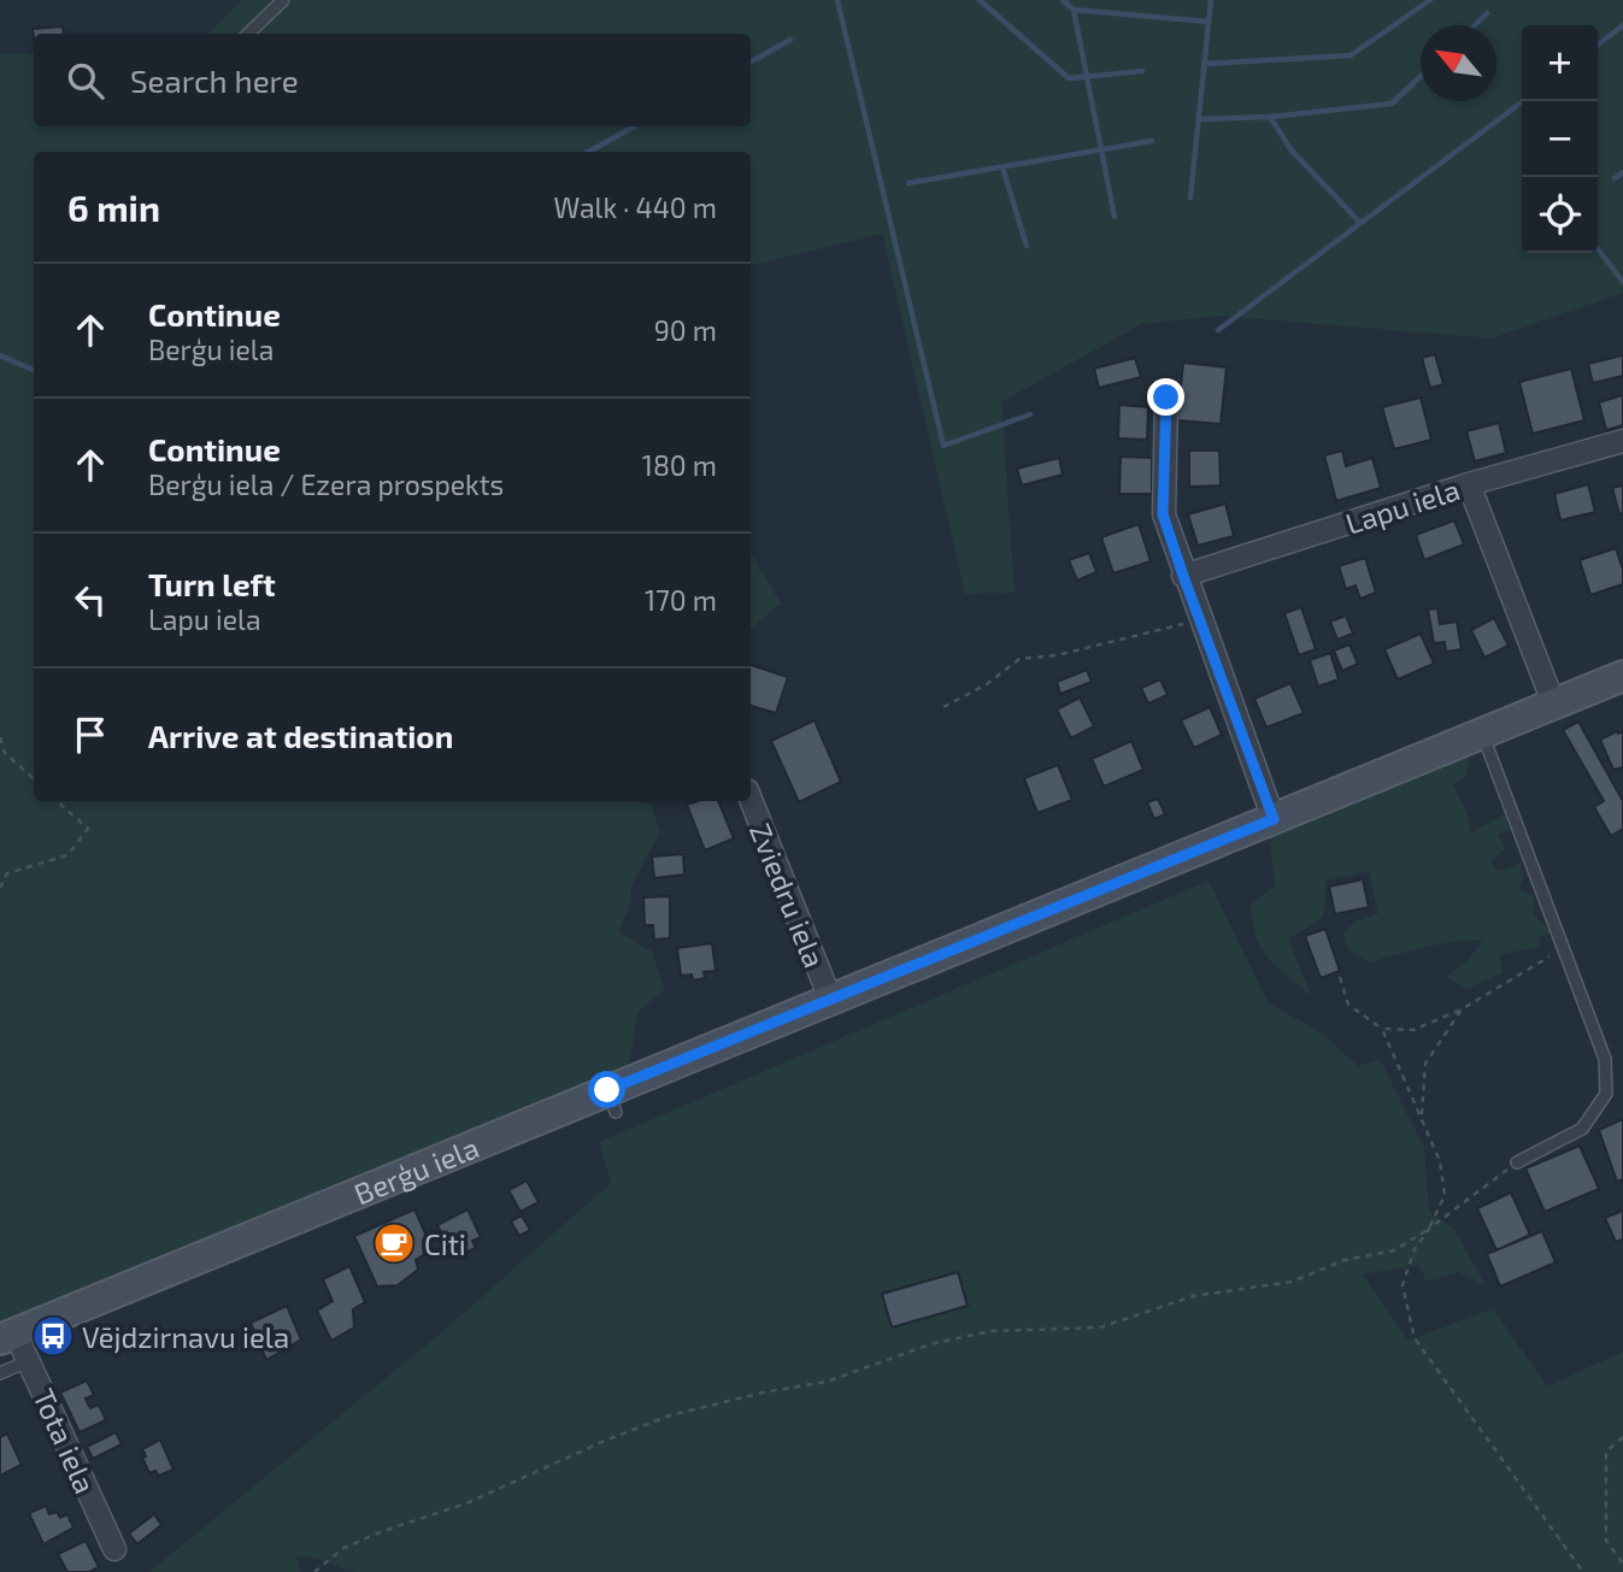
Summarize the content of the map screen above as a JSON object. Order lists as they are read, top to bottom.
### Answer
{
  "streets": {
    "main road": ["Berģu iela"],
    "street": ["Lapu iela", "Zviedru iela", "Tota iela"]
  },
  "crossings": [
    ["Zviedru iela", "Berģu iela"],
    ["Berģu iela", "Tota iela"]
  ],
  "places": {
    "cafe": ["Citi"],
    "bus stop": ["Vējdzirnavu iela"]
  },
  "north": "top left",
  "page": {
    "map_buttons": ["+", "−"],
    "search": "Search here",
    "heading": ["6 min", "Walk · 440 m"],
    "list": [
      ["Continue", "Berģu iela", "90 m"],
      ["Continue", "Berģu iela / Ezera prospekts", "180 m"],
      ["Turn left", "Lapu iela", "170 m"],
      "Arrive at destination"
    ]
  }
}
